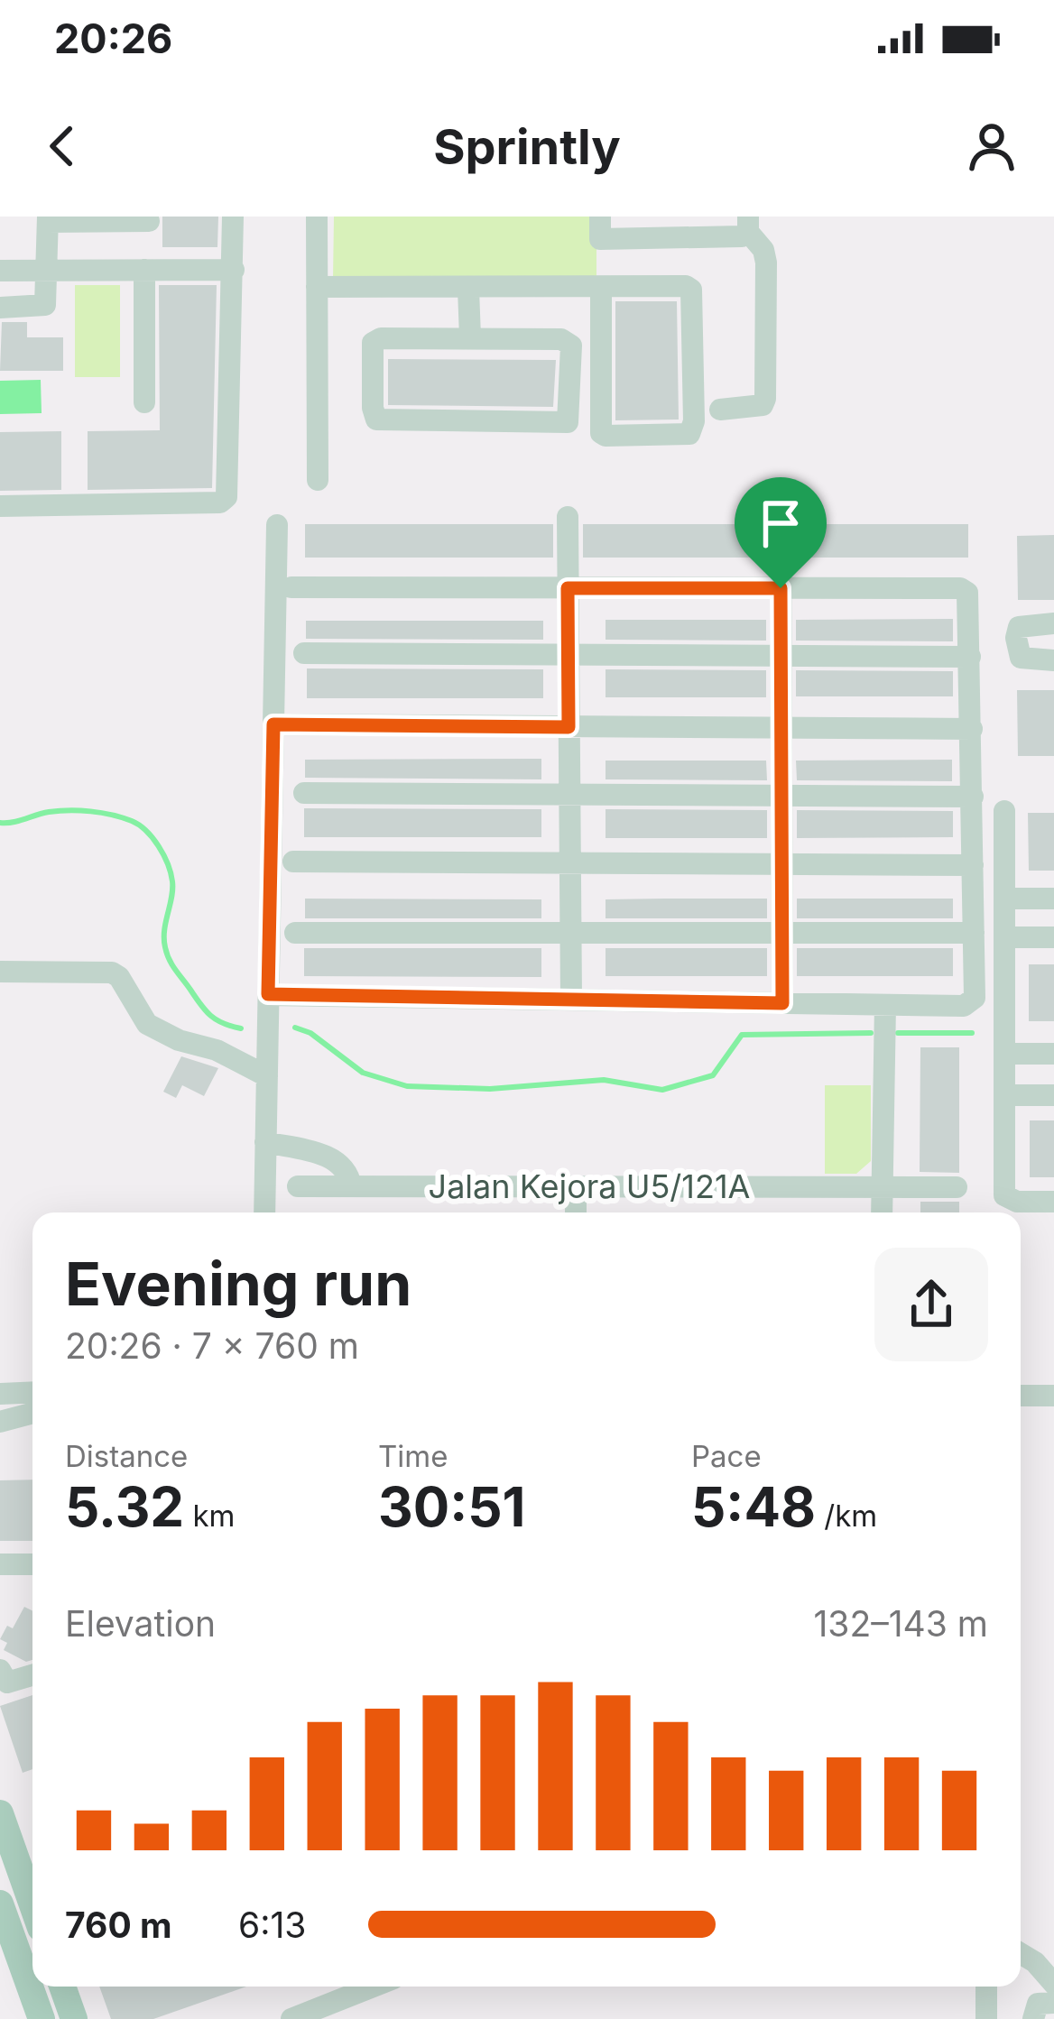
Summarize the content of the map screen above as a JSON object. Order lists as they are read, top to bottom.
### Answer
{
  "streets": {
    "street": ["Jalan Kejora U5/121A"]
  },
  "page": {
    "status": "20:26",
    "header": "Sprintly",
    "heading": ["Evening run", "20:26 · 7 × 760 m"],
    "stats": [
      ["Distance", "5.32 km"],
      ["Time", "30:51"],
      ["Pace", "5:48 /km"]
    ],
    "chart": ["Elevation", "132–143 m"],
    "list": [
      {
        "name": "760 m",
        "note": "6:13"
      }
    ]
  }
}
